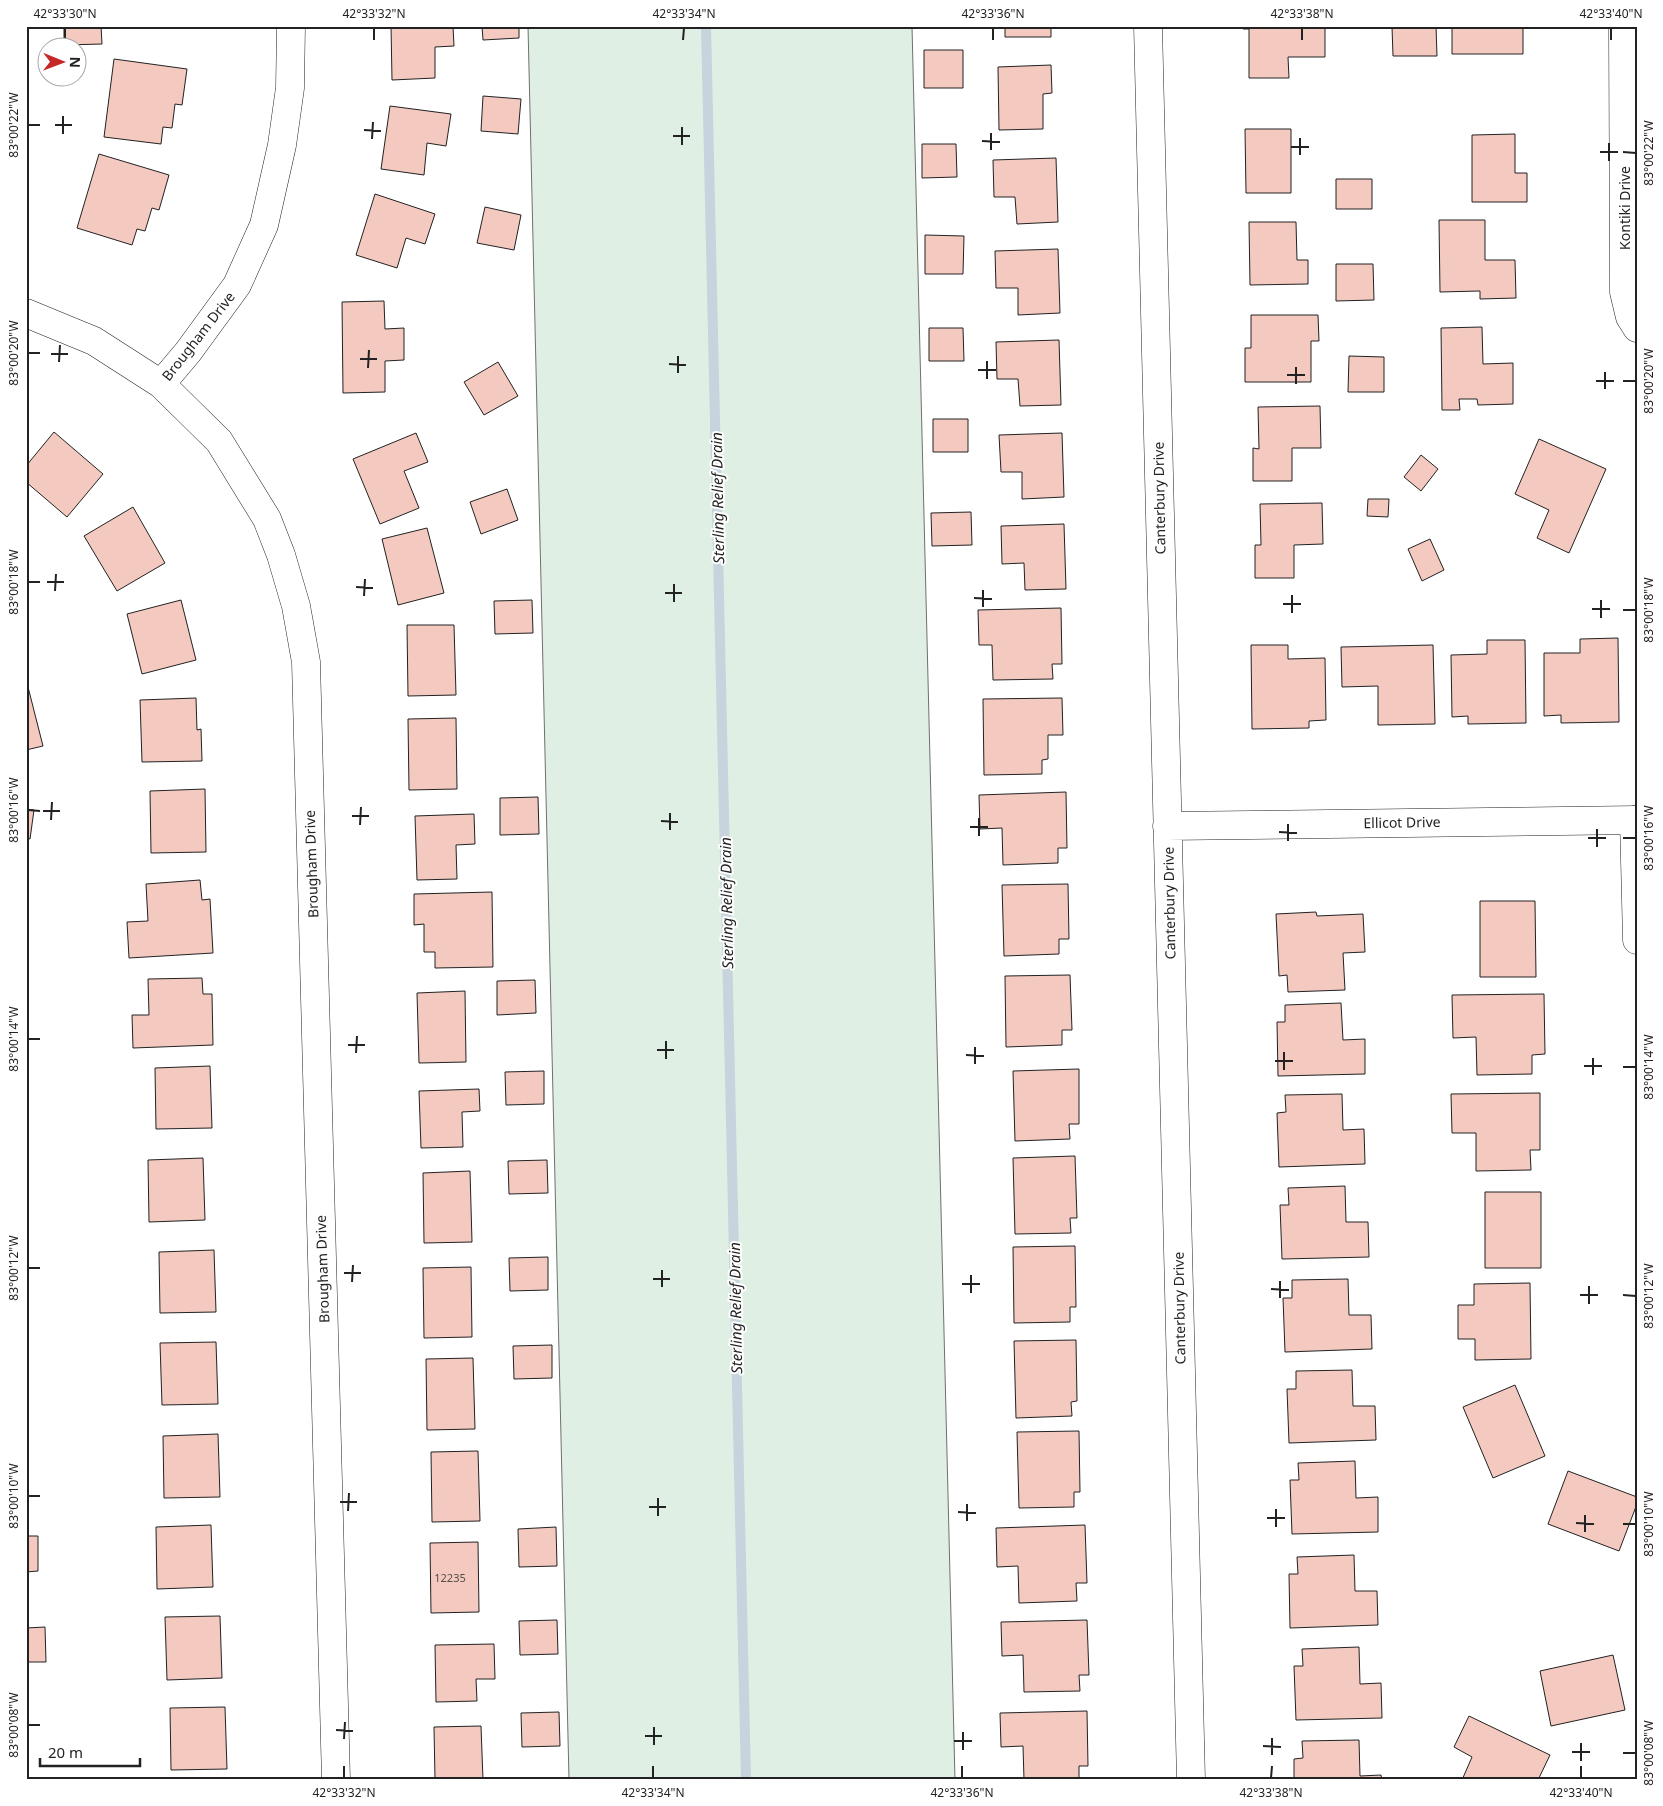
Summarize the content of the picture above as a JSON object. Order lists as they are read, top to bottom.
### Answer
{
  "streets": {
    "street": [
      "Kontiki Drive",
      "Brougham Drive",
      "Canterbury Drive",
      "Ellicot Drive"
    ]
  },
  "crossings": [
    ["Canterbury Drive", "Ellicot Drive"]
  ],
  "water": ["Sterling Relief Drain"],
  "house_numbers": ["12235"],
  "scale_bar": "20 m",
  "north": "right",
  "coordinates": [
    "42°33'30\"N",
    "42°33'32\"N",
    "42°33'34\"N",
    "42°33'36\"N",
    "42°33'38\"N",
    "42°33'40\"N",
    "83°00'22\"W",
    "83°00'20\"W",
    "83°00'18\"W",
    "83°00'16\"W",
    "83°00'14\"W",
    "83°00'12\"W",
    "83°00'10\"W",
    "83°00'08\"W"
  ]
}
